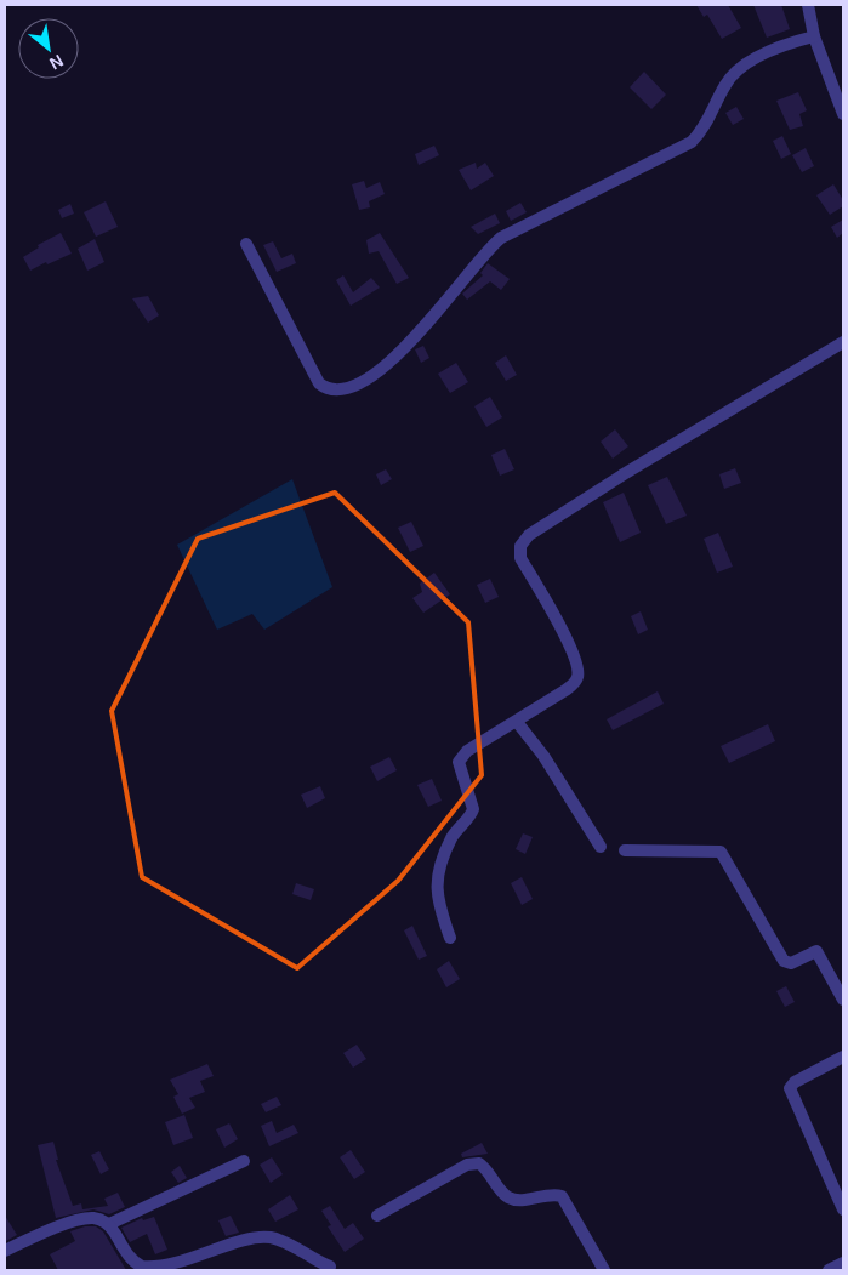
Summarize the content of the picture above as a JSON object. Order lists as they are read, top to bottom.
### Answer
{
  "north": "bottom right"
}
